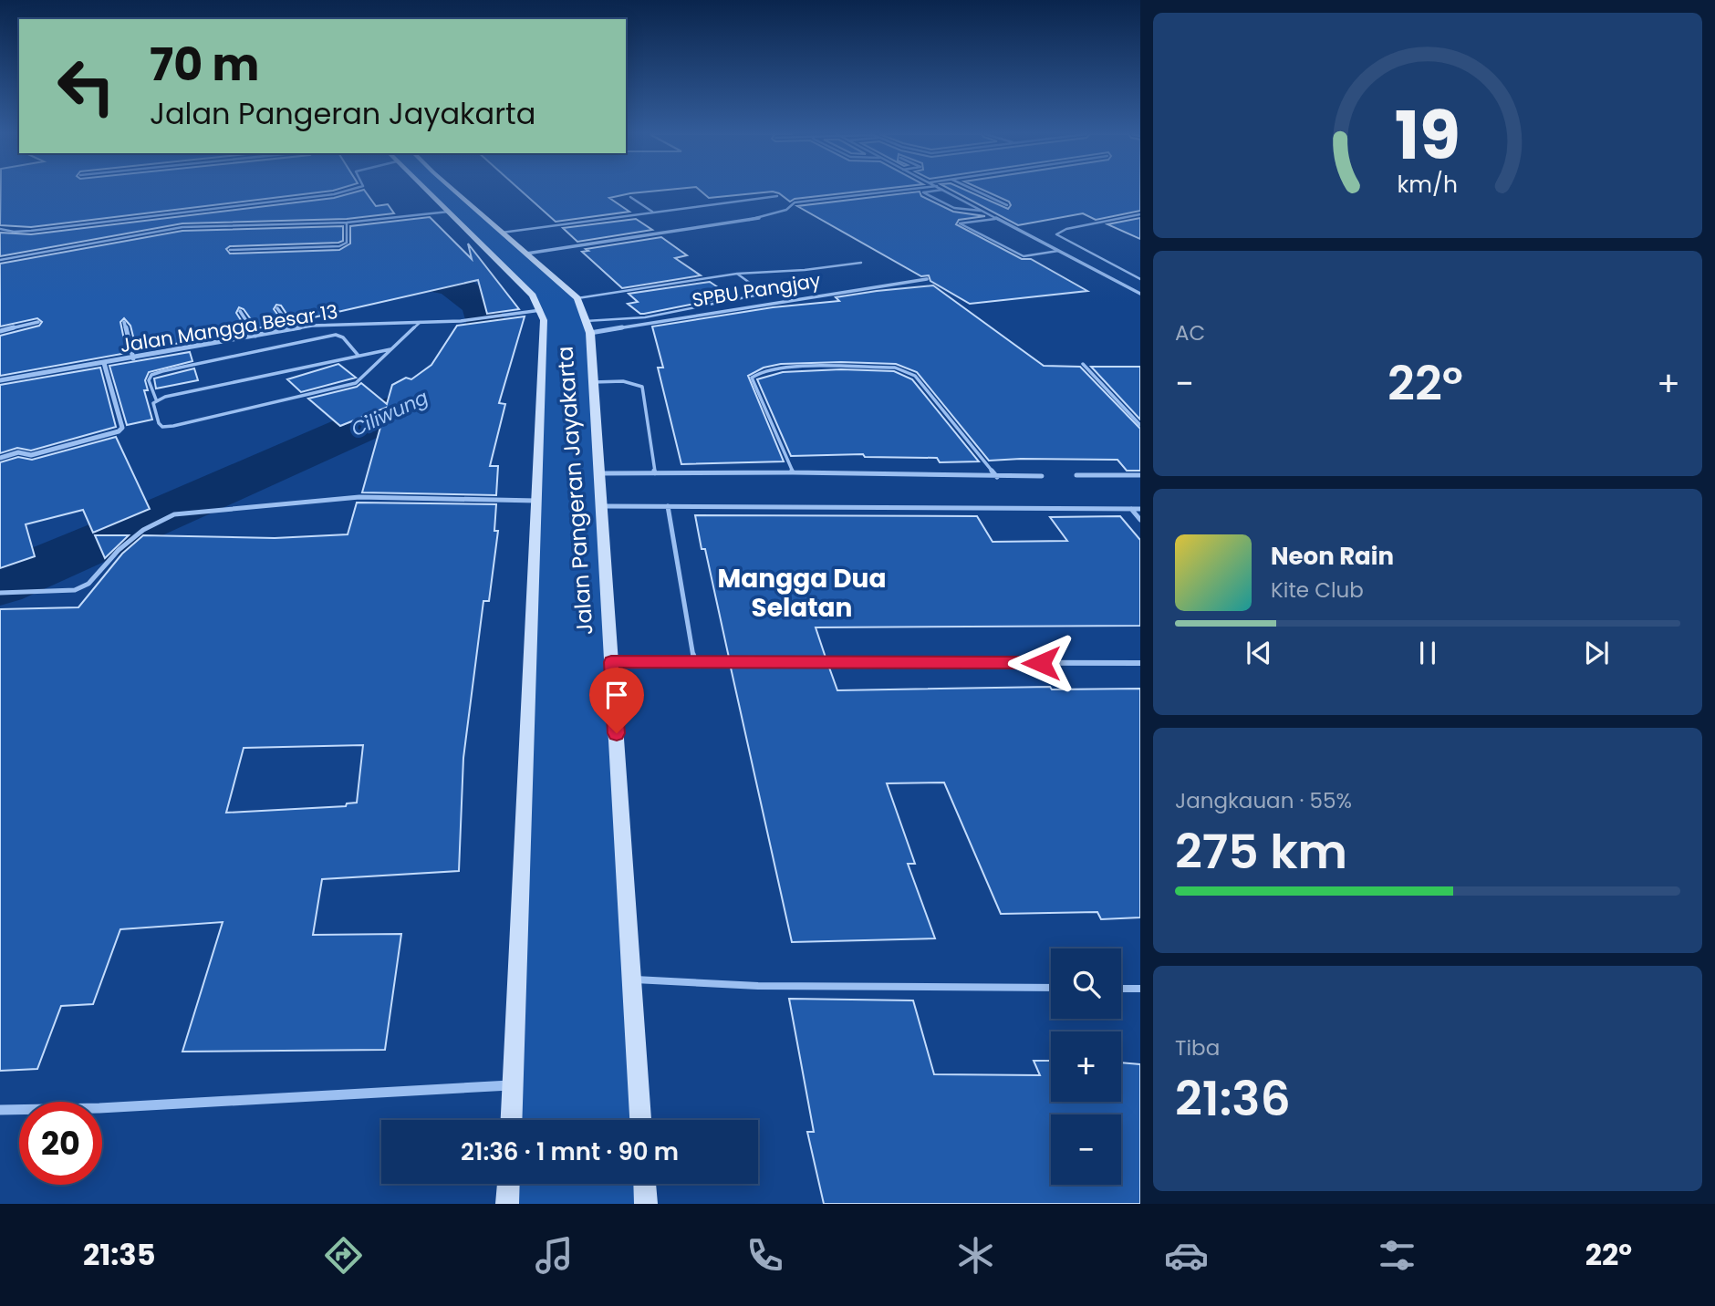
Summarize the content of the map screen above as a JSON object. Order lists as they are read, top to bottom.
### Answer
{
  "streets": {
    "main road": ["Jalan Pangeran Jayakarta"],
    "street": ["SPBU Pangjay", "Jalan Mangga Besar 13"]
  },
  "crossings": [
    ["SPBU Pangjay", "Jalan Pangeran Jayakarta"],
    ["Jalan Mangga Besar 13", "Jalan Pangeran Jayakarta"]
  ],
  "districts": ["Mangga Dua Selatan"],
  "water": ["Ciliwung"],
  "page": {
    "turn": ["70 m", "Jalan Pangeran Jayakarta"],
    "tile": [
      "AC",
      ["Jangkauan · 55%", "275 km"],
      ["Tiba", "21:36"]
    ],
    "heat": ["−", "22°", "+"],
    "song": ["Neon Rain", "Kite Club"],
    "map_buttons": ["+", "−"],
    "limit": "20",
    "trip": "21:36 · 1 mnt · 90 m",
    "tabs": ["21:35", "22°"],
    "gauge": ["19", "km/h"]
  }
}
